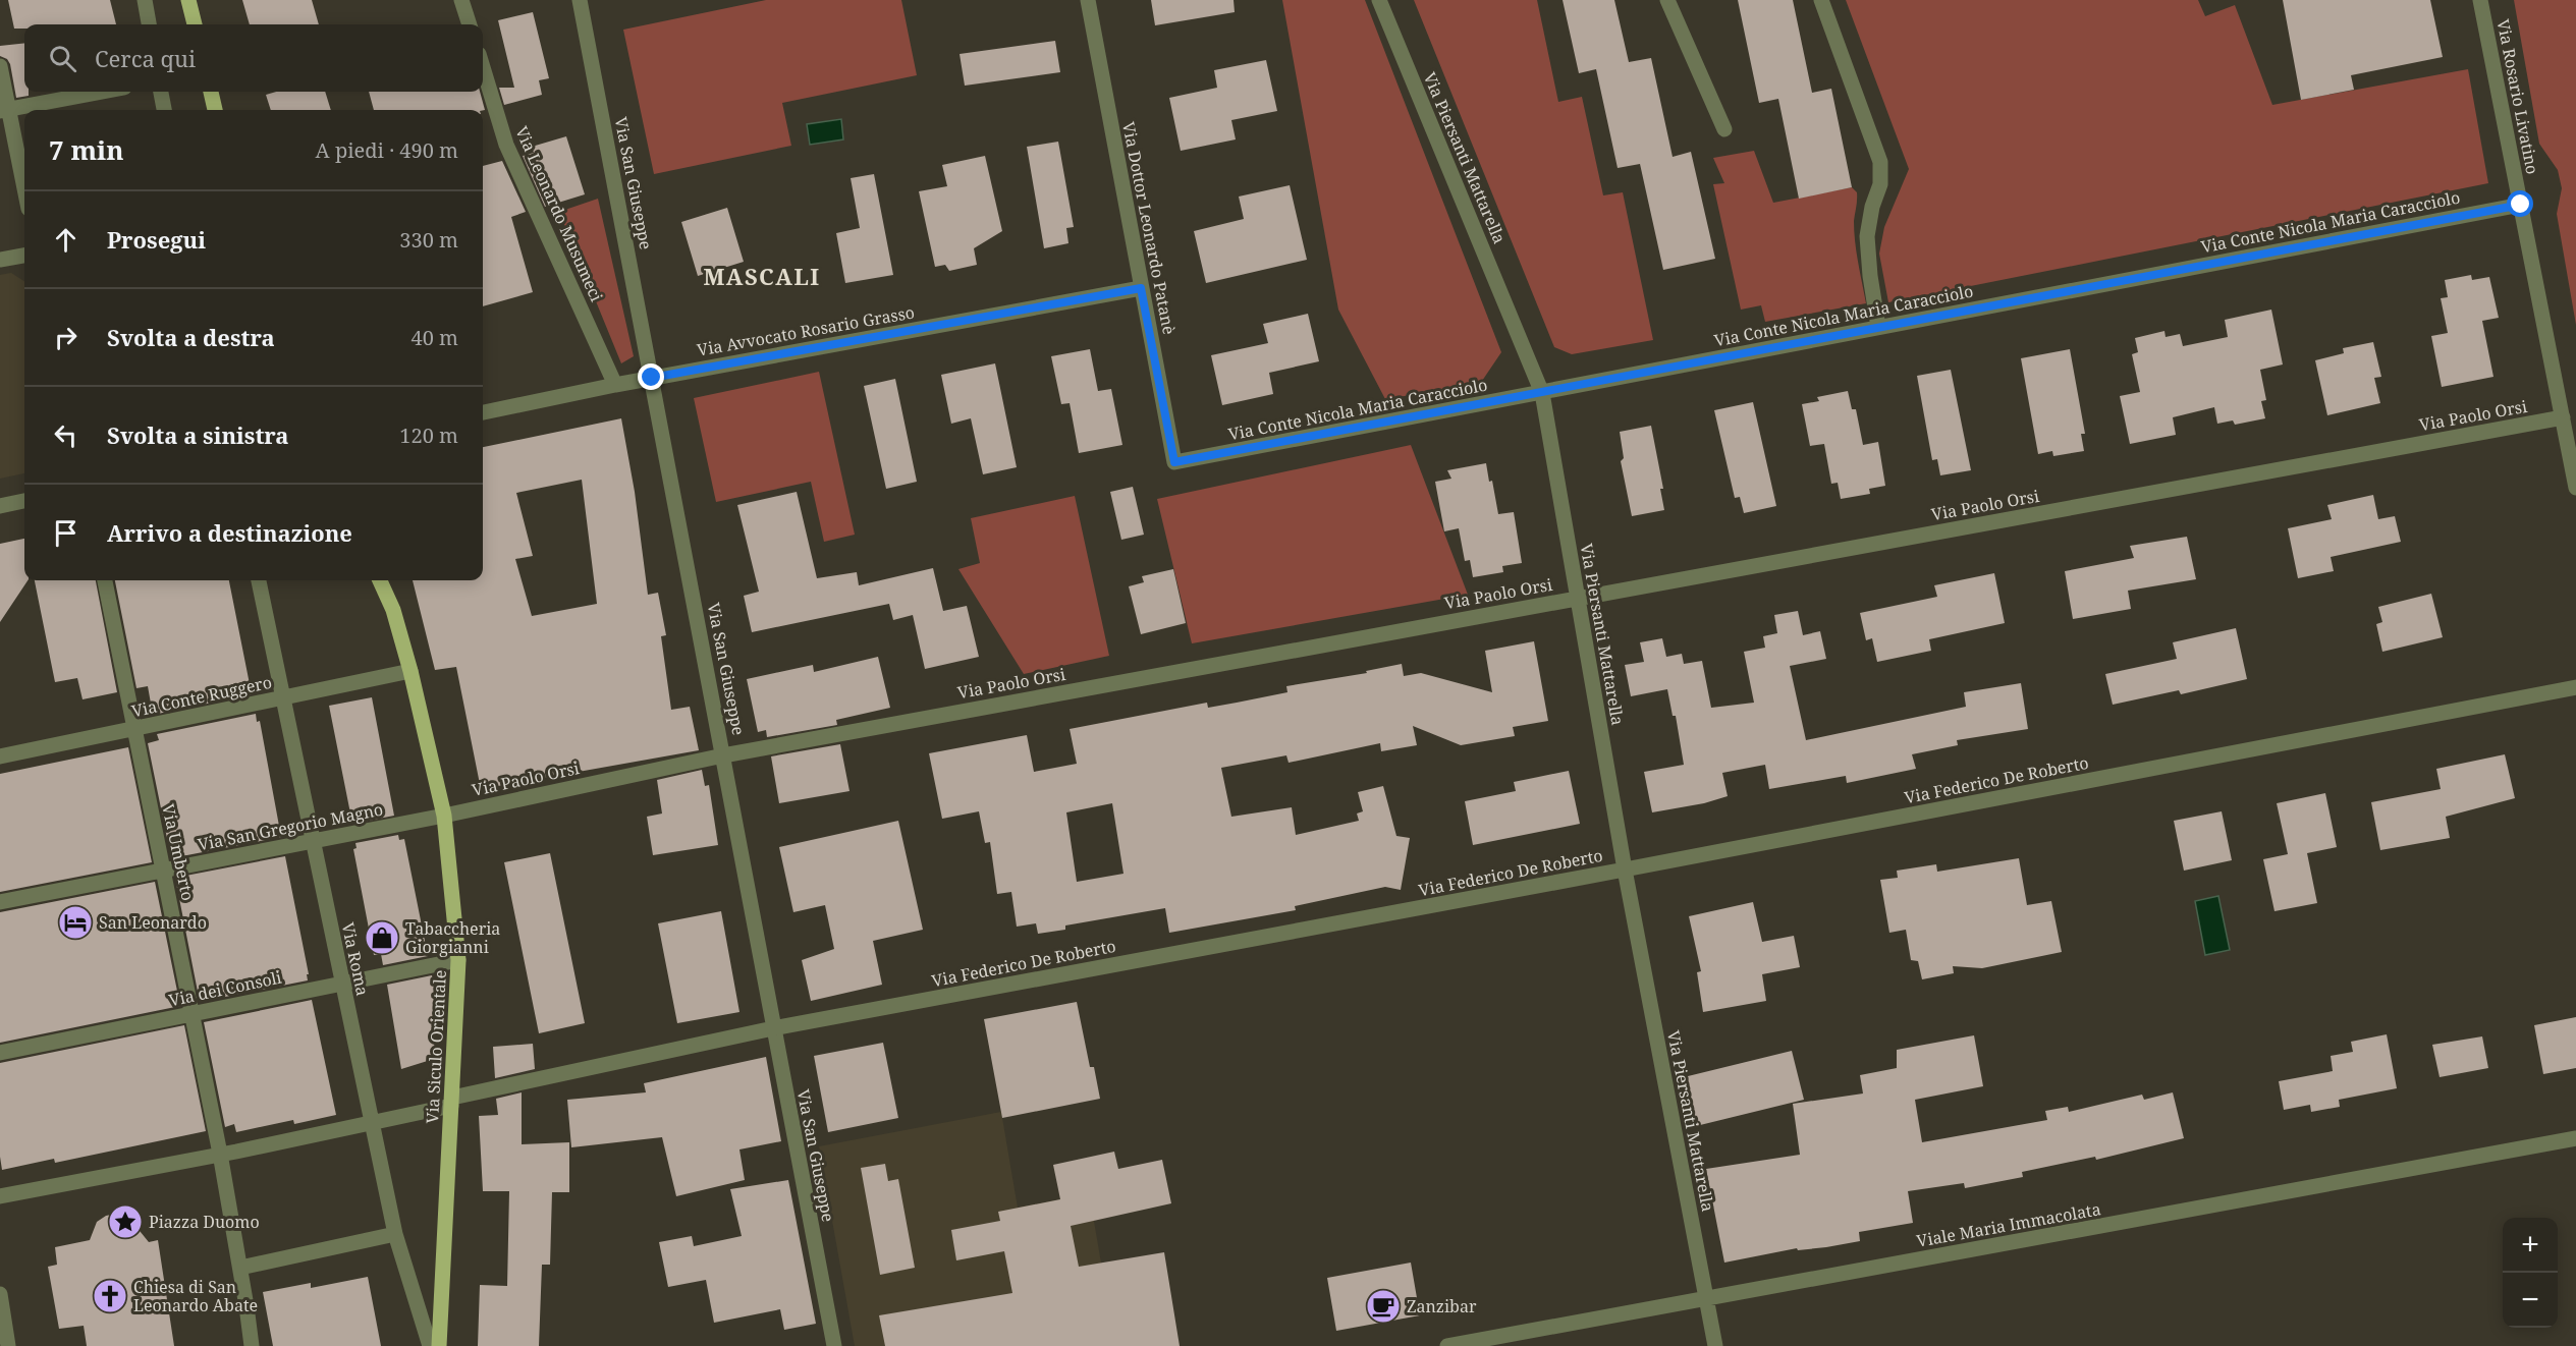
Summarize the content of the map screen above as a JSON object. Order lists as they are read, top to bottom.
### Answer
{
  "streets": {
    "main road": ["Via Siculo Orientale"],
    "street": [
      "Via Rosario Livatino",
      "Via Piersanti Mattarella",
      "Via San Giuseppe",
      "Via Leonardo Musumeci",
      "Via Conte Nicola Maria Caracciolo",
      "Via Dottor Leonardo Patanè",
      "Via Avvocato Rosario Grasso",
      "Via Paolo Orsi",
      "Via Conte Ruggero",
      "Via Federico De Roberto",
      "Via San Gregorio Magno",
      "Via Umberto",
      "Via Roma",
      "Via dei Consoli",
      "Viale Maria Immacolata"
    ]
  },
  "crossings": [
    ["Via Rosario Livatino", "Via Conte Nicola Maria Caracciolo"],
    ["Via Rosario Livatino", "Via Paolo Orsi"],
    ["Via Piersanti Mattarella", "Via Conte Nicola Maria Caracciolo"],
    ["Via Piersanti Mattarella", "Via Paolo Orsi"],
    ["Via Piersanti Mattarella", "Via Federico De Roberto"],
    ["Via Piersanti Mattarella", "Viale Maria Immacolata"],
    ["Via San Giuseppe", "Via Avvocato Rosario Grasso"],
    ["Via San Giuseppe", "Via Paolo Orsi"],
    ["Via San Giuseppe", "Via Federico De Roberto"],
    ["Via Leonardo Musumeci", "Via Avvocato Rosario Grasso"],
    ["Via Conte Nicola Maria Caracciolo", "Via Dottor Leonardo Patanè"],
    ["Via Dottor Leonardo Patanè", "Via Avvocato Rosario Grasso"],
    ["Via Paolo Orsi", "Via San Gregorio Magno"],
    ["Via Paolo Orsi", "Via Siculo Orientale"],
    ["Via Conte Ruggero", "Via Umberto"],
    ["Via Conte Ruggero", "Via Roma"],
    ["Via Conte Ruggero", "Via Siculo Orientale"],
    ["Via Federico De Roberto", "Via Umberto"],
    ["Via Federico De Roberto", "Via Roma"],
    ["Via Federico De Roberto", "Via Siculo Orientale"],
    ["Via San Gregorio Magno", "Via Umberto"],
    ["Via San Gregorio Magno", "Via Roma"],
    ["Via San Gregorio Magno", "Via Siculo Orientale"],
    ["Via Umberto", "Via dei Consoli"],
    ["Via Roma", "Via dei Consoli"],
    ["Via dei Consoli", "Via Siculo Orientale"]
  ],
  "districts": ["MASCALI"],
  "places": {
    "hotel": ["San Leonardo"],
    "shop": ["Tabaccheria Giorgianni"],
    "place": ["Piazza Duomo"],
    "church": ["Chiesa di San Leonardo Abate"],
    "cafe": ["Zanzibar"]
  },
  "page": {
    "search": "Cerca qui",
    "heading": ["7 min", "A piedi · 490 m"],
    "list": [
      ["Prosegui", "330 m"],
      ["Svolta a destra", "40 m"],
      ["Svolta a sinistra", "120 m"],
      "Arrivo a destinazione"
    ],
    "map_buttons": ["+", "−"]
  }
}
